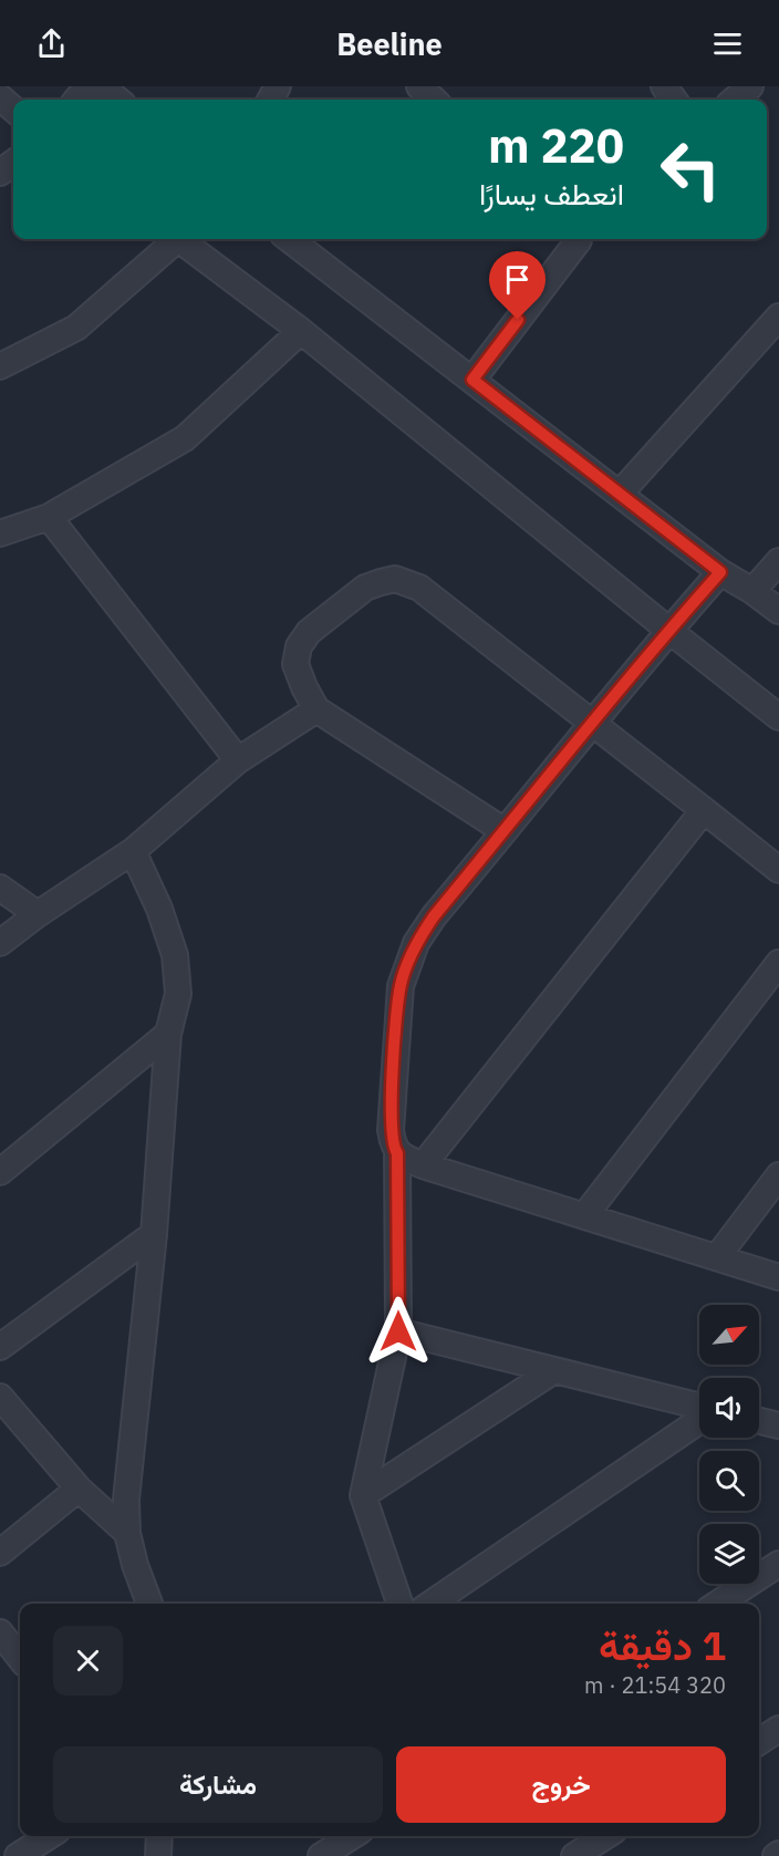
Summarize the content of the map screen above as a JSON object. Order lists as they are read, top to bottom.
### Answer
{
  "north": "top right",
  "page": {
    "header": "Beeline",
    "turn": ["220 m", "انعطف يسارًا"],
    "heading": ["1 دقيقة", "320 m · 21:54"],
    "buttons": ["خروج", "مشاركة"]
  }
}
